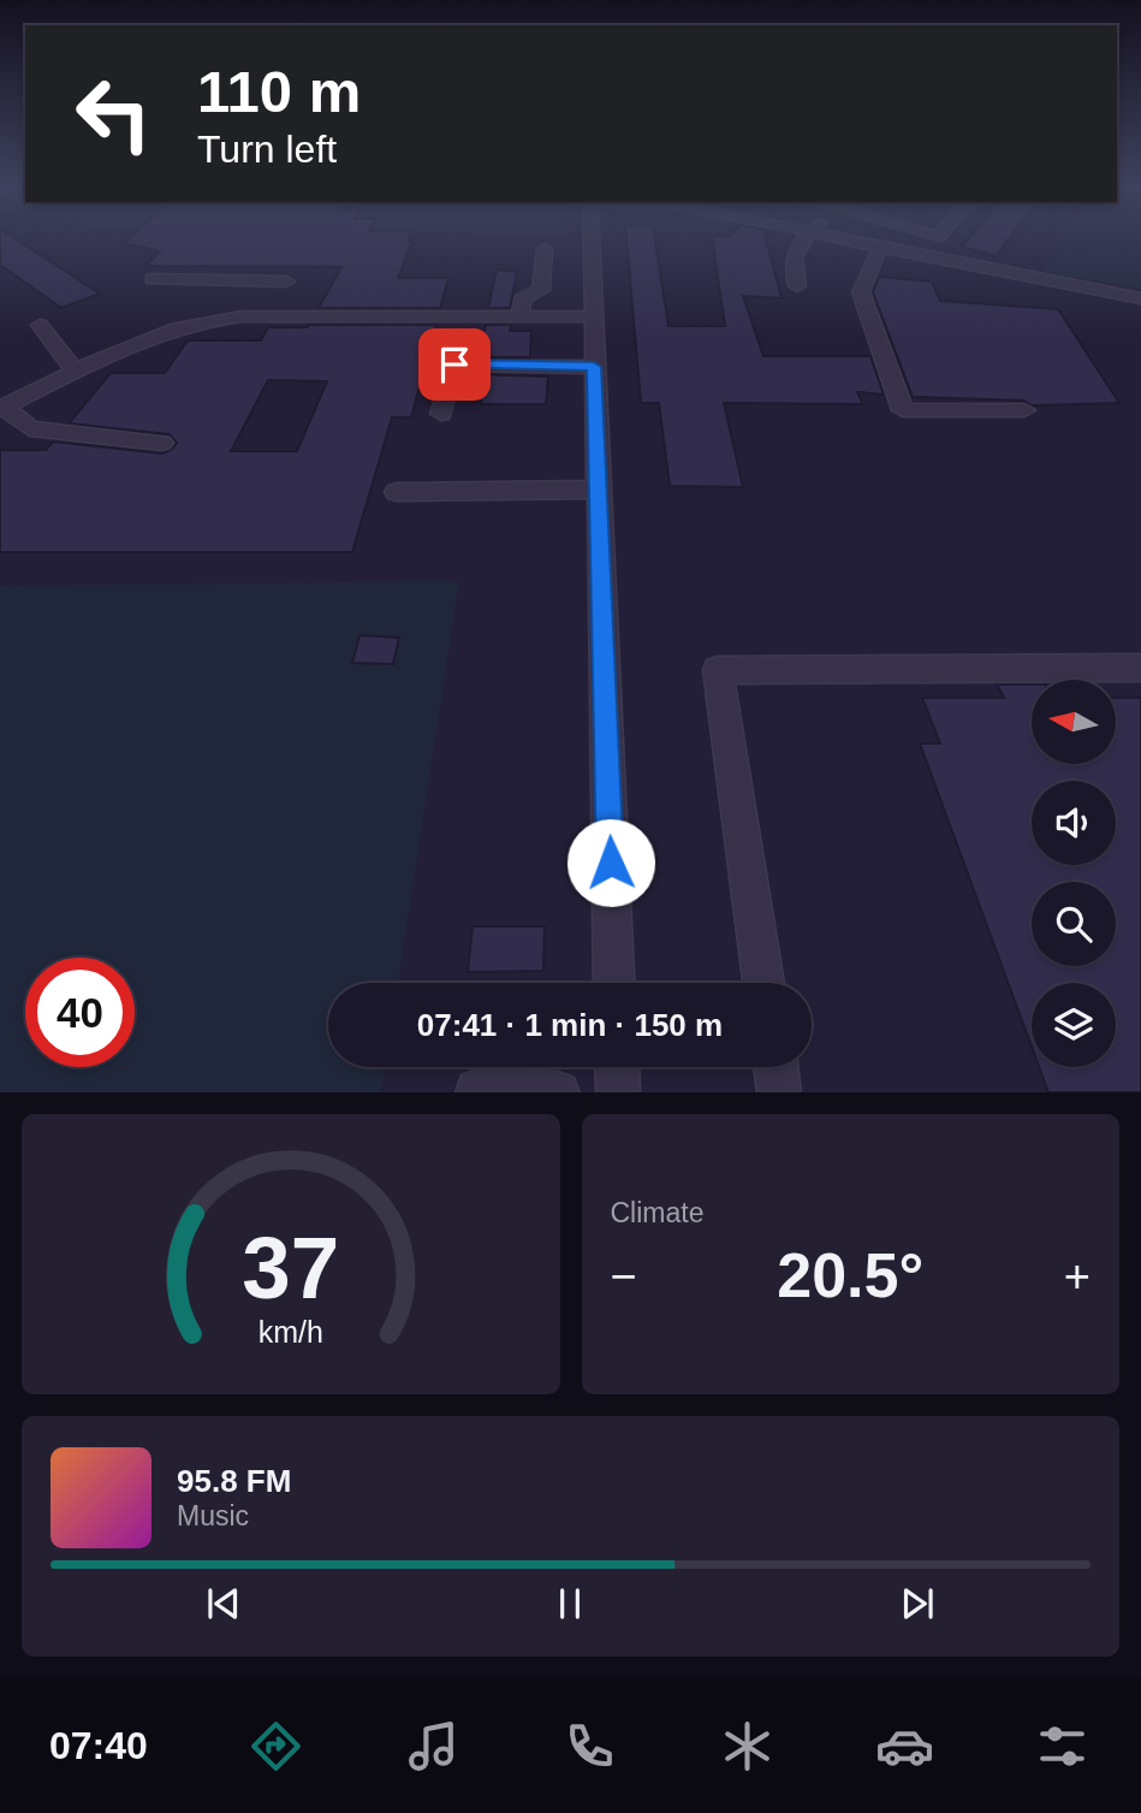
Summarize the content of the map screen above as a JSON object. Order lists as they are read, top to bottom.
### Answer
{
  "north": "left",
  "page": {
    "turn": ["110 m", "Turn left"],
    "limit": "40",
    "trip": "07:41 · 1 min · 150 m",
    "tile": "Climate",
    "heat": ["−", "20.5°", "+"],
    "song": ["95.8 FM", "Music"],
    "tabs": "07:40",
    "gauge": ["37", "km/h"]
  }
}
